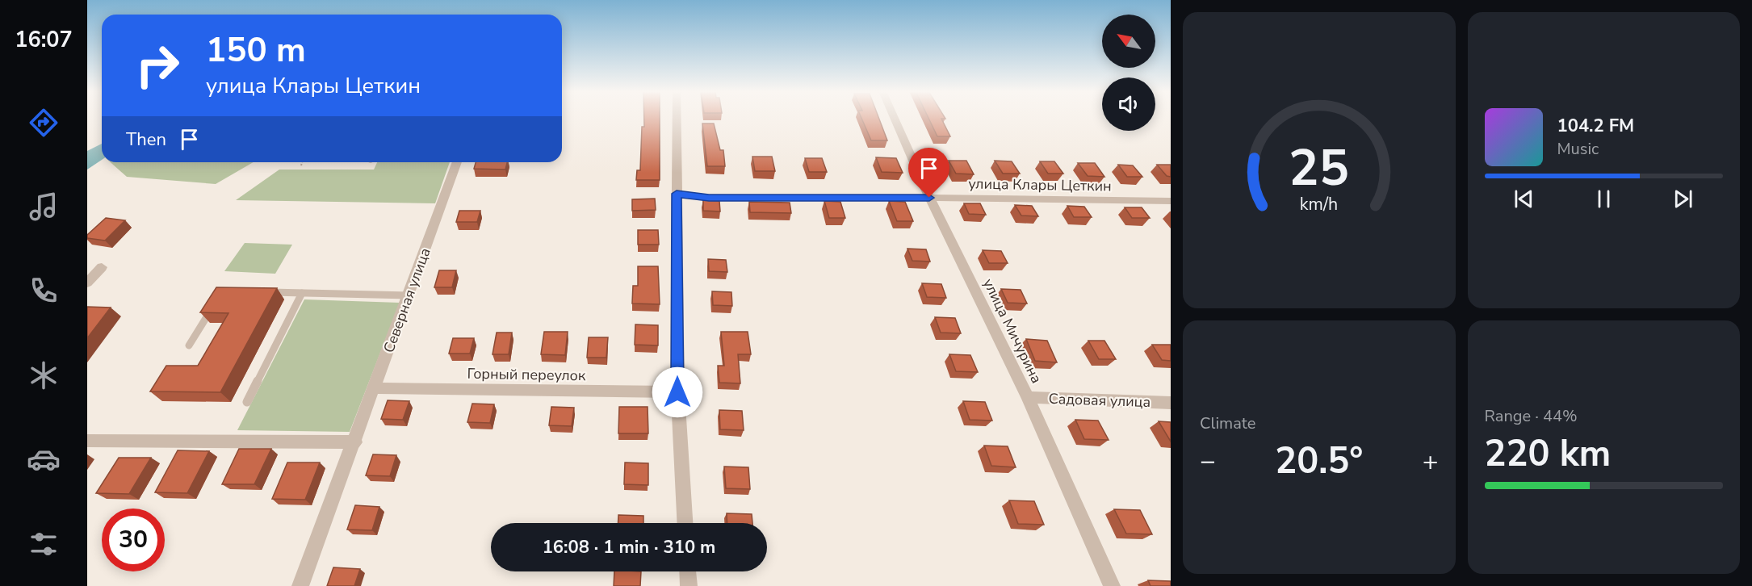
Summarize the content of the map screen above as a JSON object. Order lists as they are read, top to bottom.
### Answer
{
  "streets": {
    "street": [
      "улица Клары Цеткин",
      "Северная улица",
      "улица Мичурина",
      "Горный переулок",
      "Садовая улица"
    ]
  },
  "crossings": [
    ["улица Клары Цеткин", "улица Мичурина"],
    ["Северная улица", "Горный переулок"],
    ["улица Мичурина", "Садовая улица"]
  ],
  "north": "top left",
  "page": {
    "tabs": "16:07",
    "turn": ["150 m", "улица Клары Цеткин"],
    "song": ["104.2 FM", "Music"],
    "then": "Then",
    "tile": [
      "Climate",
      ["Range · 44%", "220 km"]
    ],
    "heat": ["−", "20.5°", "+"],
    "limit": "30",
    "trip": "16:08 · 1 min · 310 m",
    "gauge": ["25", "km/h"]
  }
}
